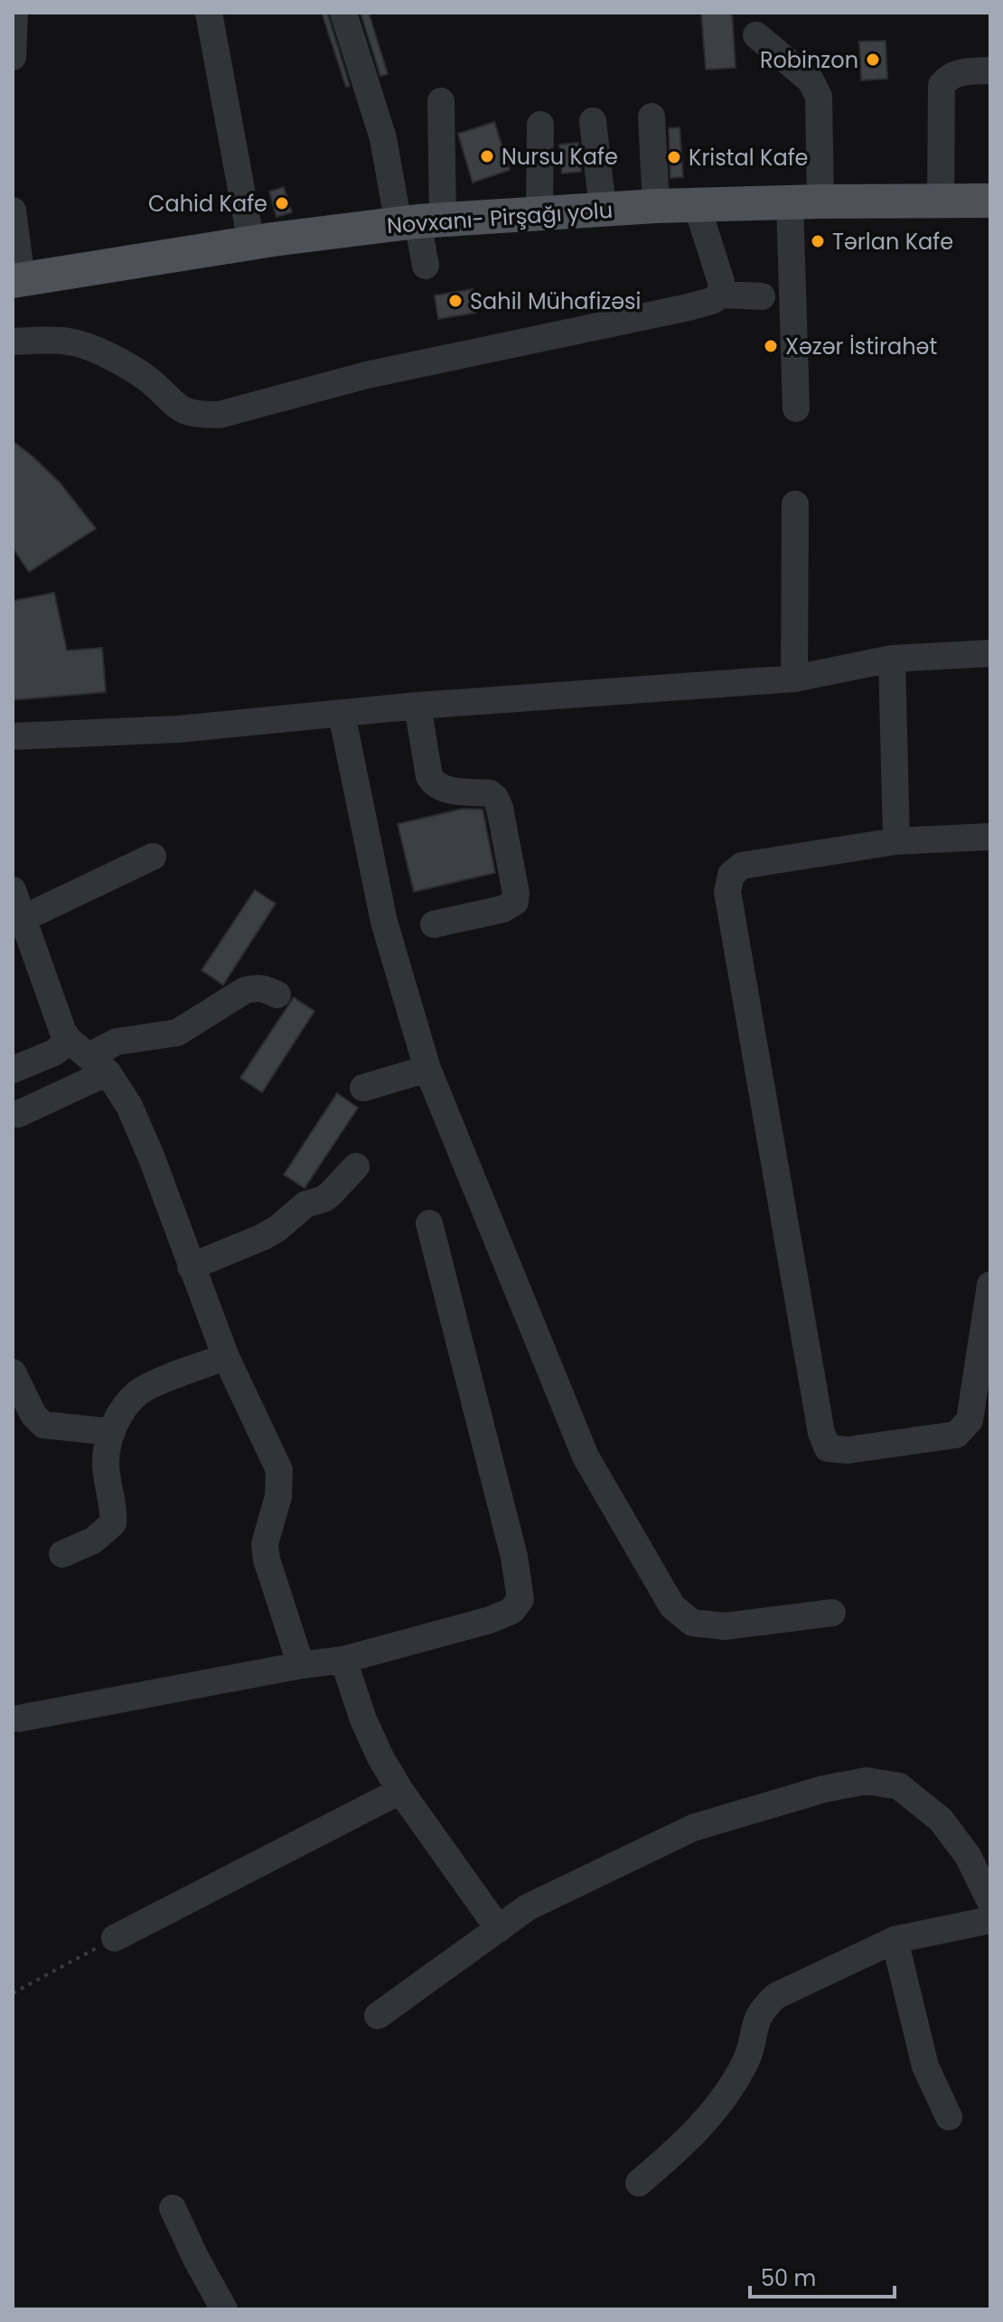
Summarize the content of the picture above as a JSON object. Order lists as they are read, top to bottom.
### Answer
{
  "streets": {
    "main road": ["Novxanı- Pirşağı yolu"]
  },
  "places": [
    "Robinzon",
    "Nursu Kafe",
    "Kristal Kafe",
    "Cahid Kafe",
    "Tərlan Kafe",
    "Sahil Mühafizəsi",
    "Xəzər İstirahət"
  ],
  "scale_bar": "50 m"
}
